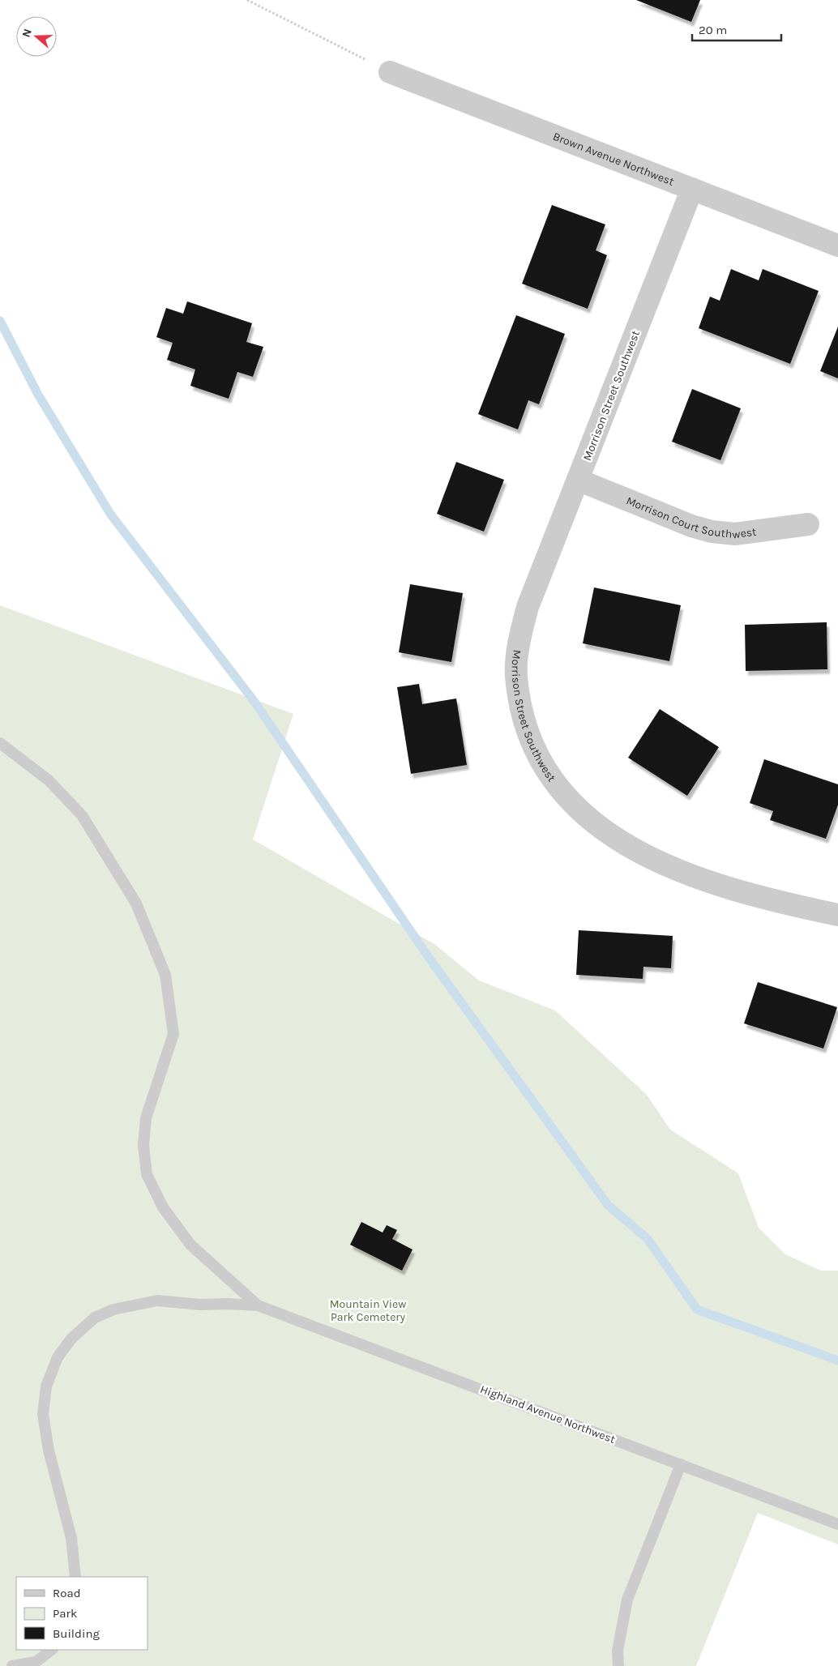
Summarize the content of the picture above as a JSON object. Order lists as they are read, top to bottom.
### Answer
{
  "streets": {
    "street": ["Brown Avenue Northwest", "Morrison Street Southwest", "Morrison Court Southwest"],
    "lane": ["Highland Avenue Northwest"]
  },
  "crossings": [
    ["Brown Avenue Northwest", "Morrison Street Southwest"],
    ["Morrison Street Southwest", "Morrison Court Southwest"]
  ],
  "parks": ["Mountain View Park Cemetery"],
  "legend": ["Road", "Park", "Building"],
  "scale_bar": "20 m",
  "north": "left"
}
